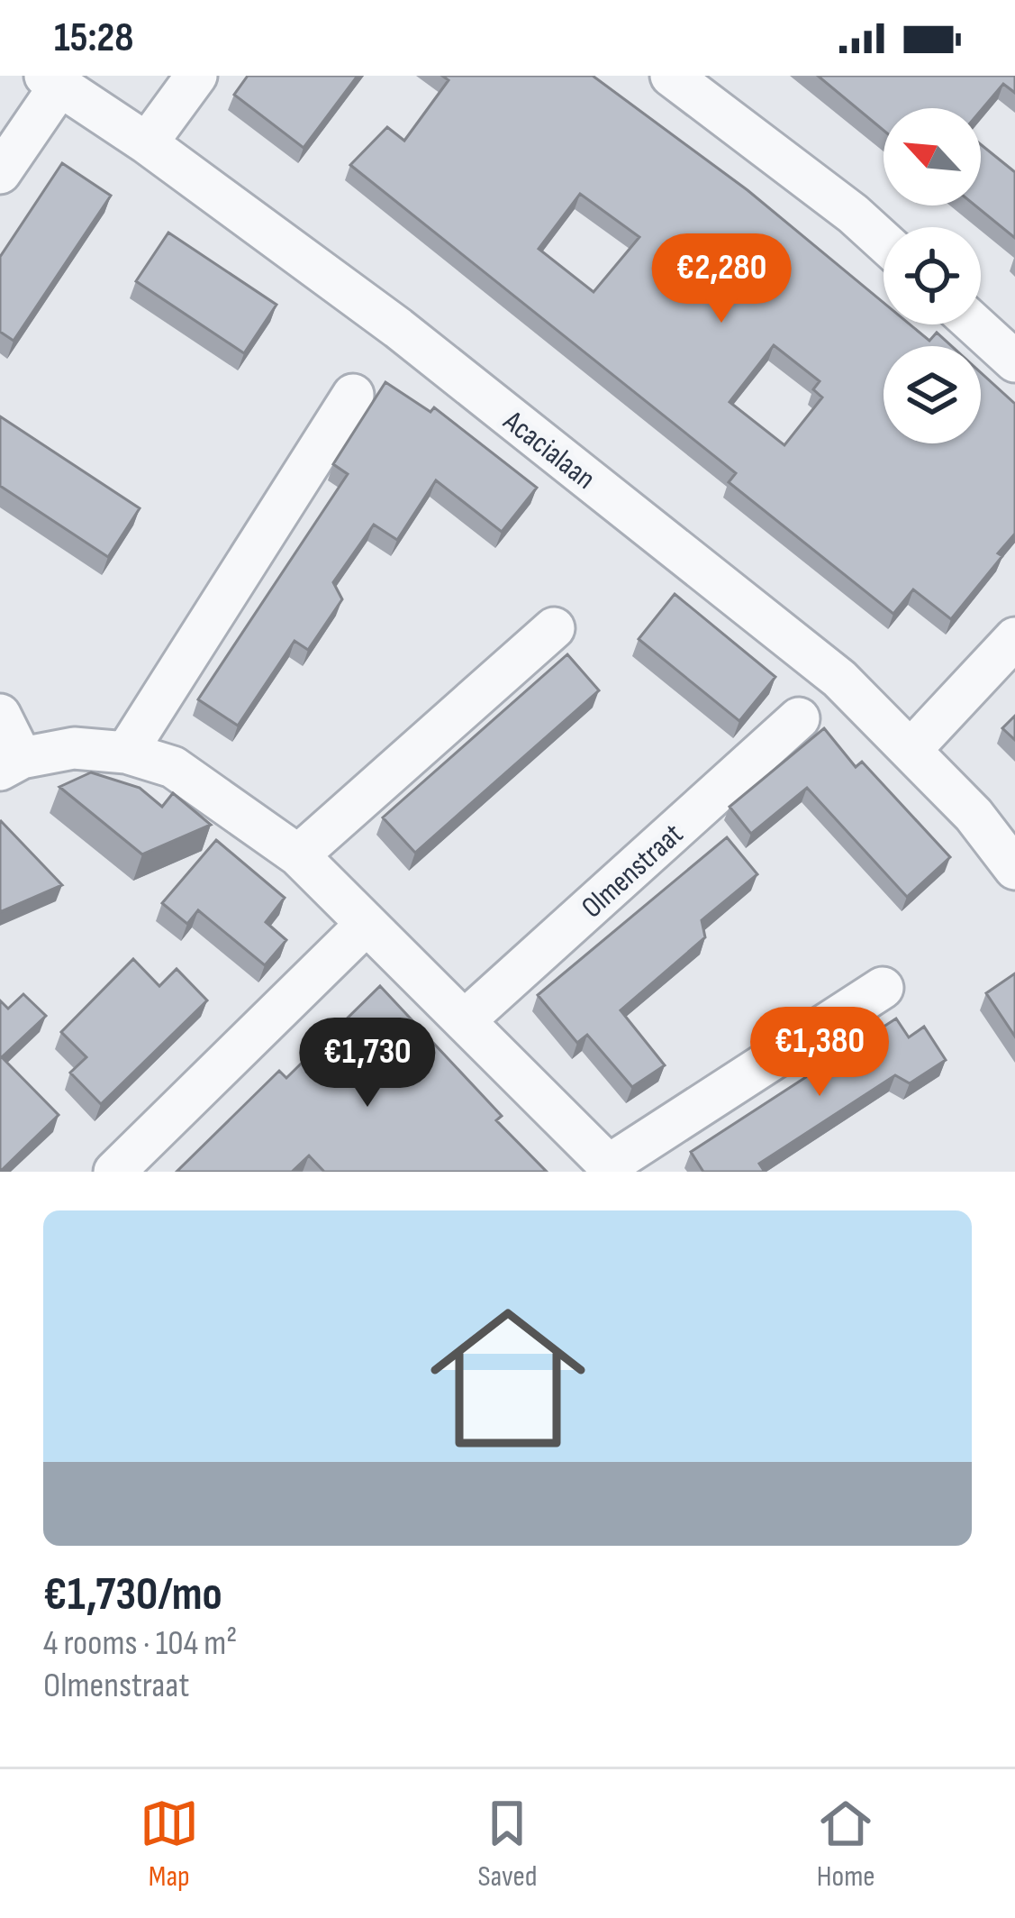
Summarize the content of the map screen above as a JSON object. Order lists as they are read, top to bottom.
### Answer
{
  "streets": {
    "street": ["Acacialaan", "Olmenstraat"]
  },
  "north": "top left",
  "page": {
    "status": "15:28",
    "price": ["€2,280", "€1,380", "€1,730"],
    "list": [
      {
        "name": "€1,730/mo",
        "note": "4 rooms · 104 m² · Olmenstraat"
      }
    ],
    "tabs": ["Map", "Saved", "Home"]
  }
}
